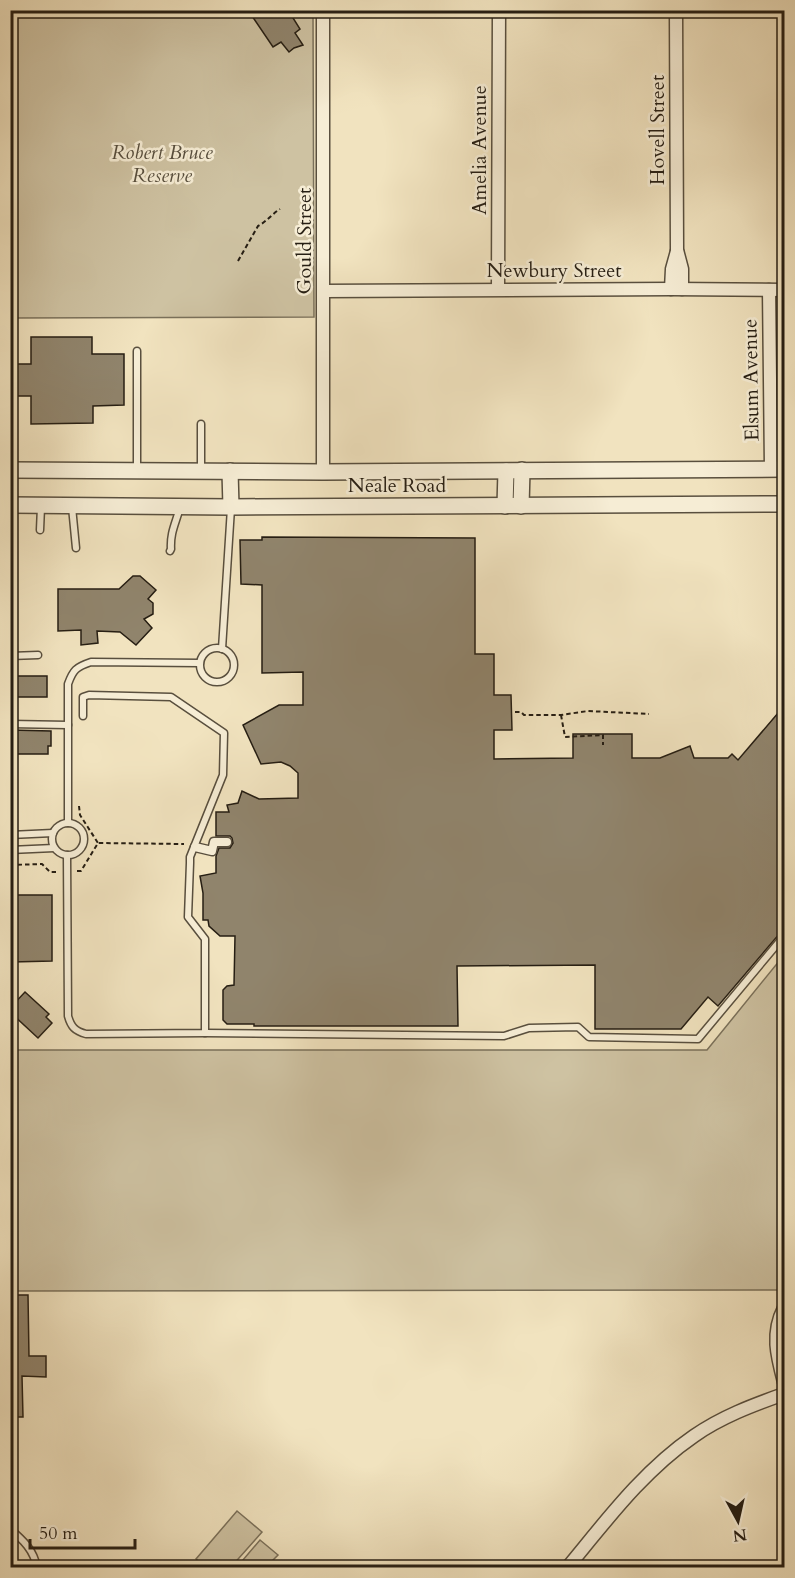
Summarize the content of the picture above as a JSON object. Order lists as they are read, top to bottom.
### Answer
{
  "streets": {
    "street": [
      "Hovell Street",
      "Amelia Avenue",
      "Gould Street",
      "Newbury Street",
      "Elsum Avenue",
      "Neale Road"
    ]
  },
  "crossings": [
    ["Hovell Street", "Newbury Street"],
    ["Amelia Avenue", "Newbury Street"],
    ["Gould Street", "Newbury Street"],
    ["Gould Street", "Neale Road"],
    ["Newbury Street", "Elsum Avenue"],
    ["Elsum Avenue", "Neale Road"]
  ],
  "parks": ["Robert Bruce Reserve"],
  "scale_bar": "50 m",
  "north": "bottom"
}
